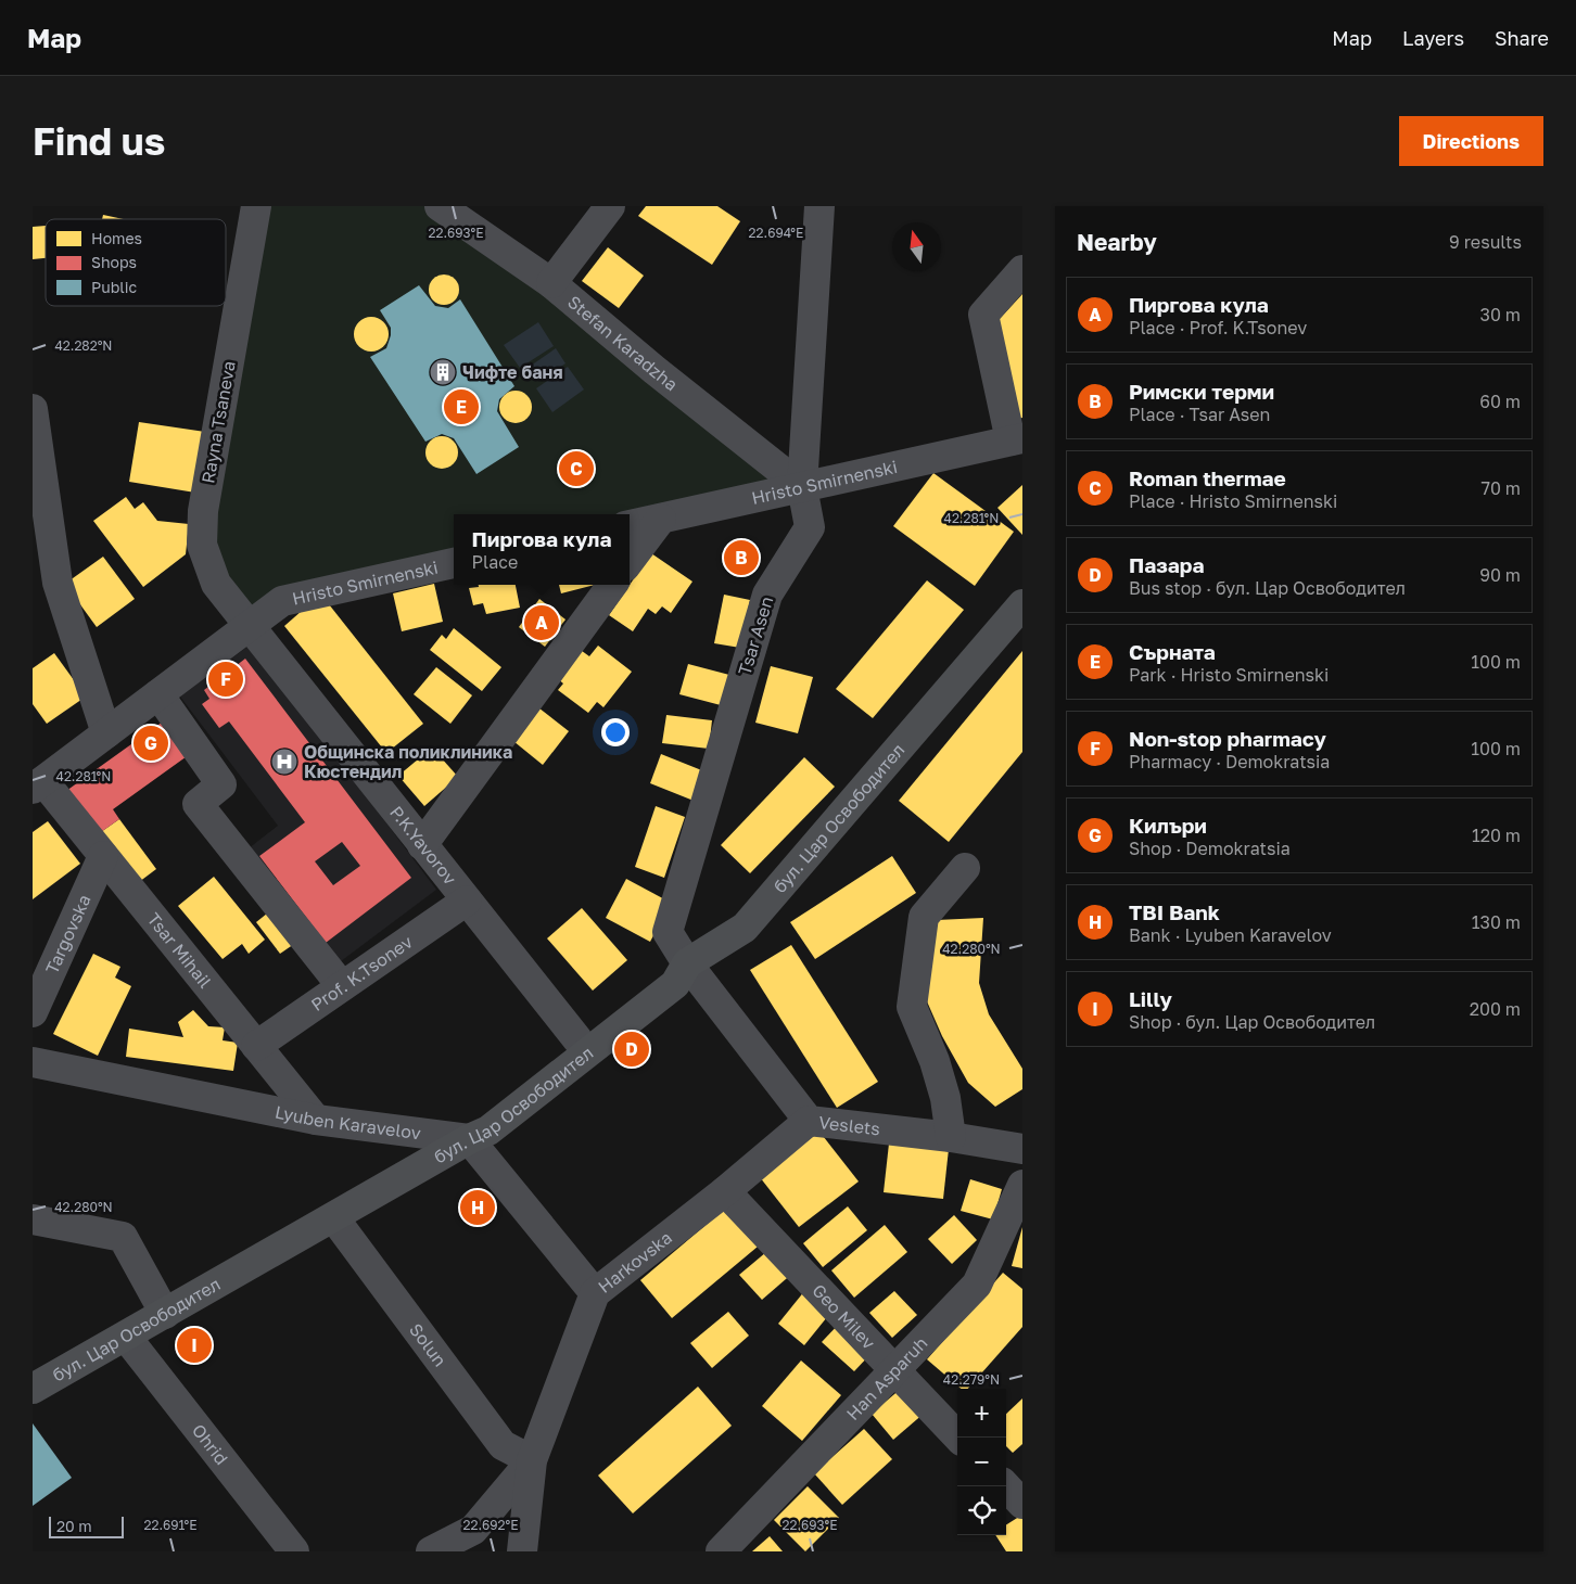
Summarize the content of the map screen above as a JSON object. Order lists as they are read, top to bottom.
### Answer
{
  "streets": {
    "main road": ["бул. Цар Освободител"],
    "street": [
      "Stefan Karadzha",
      "Rayna Tsaneva",
      "Hristo Smirnenski",
      "Tsar Asen",
      "P.K.Yavorov",
      "Targovska",
      "Tsar Mihail",
      "Prof. K.Tsonev",
      "Lyuben Karavelov",
      "Veslets",
      "Harkovska",
      "Geo Milev",
      "Solun",
      "Han Asparuh",
      "Ohrid"
    ]
  },
  "crossings": [
    ["Stefan Karadzha", "Hristo Smirnenski"],
    ["Stefan Karadzha", "Tsar Asen"],
    ["Rayna Tsaneva", "Hristo Smirnenski"],
    ["Rayna Tsaneva", "P.K.Yavorov"],
    ["Hristo Smirnenski", "Tsar Asen"],
    ["Hristo Smirnenski", "P.K.Yavorov"],
    ["Hristo Smirnenski", "Tsar Mihail"],
    ["Tsar Asen", "бул. Цар Освободител"],
    ["Tsar Asen", "Veslets"],
    ["бул. Цар Освободител", "Lyuben Karavelov"],
    ["бул. Цар Освободител", "Veslets"],
    ["бул. Цар Освободител", "Solun"],
    ["бул. Цар Освободител", "Ohrid"],
    ["P.K.Yavorov", "Prof. K.Tsonev"],
    ["Targovska", "Tsar Mihail"],
    ["Tsar Mihail", "Prof. K.Tsonev"],
    ["Tsar Mihail", "Lyuben Karavelov"],
    ["Veslets", "Harkovska"],
    ["Harkovska", "Geo Milev"],
    ["Harkovska", "Solun"],
    ["Geo Milev", "Han Asparuh"]
  ],
  "places": {
    "building": ["Чифте баня"],
    "hospital": ["Общинска поликлиника Кюстендил"]
  },
  "legend": ["Homes", "Shops", "Public"],
  "scale_bar": "20 m",
  "north": "top",
  "page": {
    "header": "Map",
    "nav": ["Map", "Layers", "Share"],
    "buttons": "Directions",
    "title": "Find us",
    "heading": ["Nearby", "9 results"],
    "list": [
      {
        "mark": "A",
        "name": "Пиргова кула",
        "note": "Place · Prof. K.Tsonev",
        "value": "30 m"
      },
      {
        "mark": "B",
        "name": "Римски терми",
        "note": "Place · Tsar Asen",
        "value": "60 m"
      },
      {
        "mark": "C",
        "name": "Roman thermae",
        "note": "Place · Hristo Smirnenski",
        "value": "70 m"
      },
      {
        "mark": "D",
        "name": "Пазара",
        "note": "Bus stop · бул. Цар Освободител",
        "value": "90 m"
      },
      {
        "mark": "E",
        "name": "Сърната",
        "note": "Park · Hristo Smirnenski",
        "value": "100 m"
      },
      {
        "mark": "F",
        "name": "Non-stop pharmacy",
        "note": "Pharmacy · Demokratsia",
        "value": "100 m"
      },
      {
        "mark": "G",
        "name": "Килъри",
        "note": "Shop · Demokratsia",
        "value": "120 m"
      },
      {
        "mark": "H",
        "name": "TBI Bank",
        "note": "Bank · Lyuben Karavelov",
        "value": "130 m"
      },
      {
        "mark": "I",
        "name": "Lilly",
        "note": "Shop · бул. Цар Освободител",
        "value": "200 m"
      }
    ],
    "pins": [
      "E",
      "C",
      "B",
      "A",
      "F",
      "G",
      "D",
      "H",
      "I"
    ],
    "popup": ["Пиргова кула", "Place"],
    "map_buttons": ["+", "−"],
    "scale": "20 m"
  },
  "coordinates": [
    "22.693°E",
    "22.694°E",
    "42.282°N",
    "42.281°N",
    "42.280°N",
    "42.279°N",
    "22.691°E",
    "22.692°E"
  ]
}
